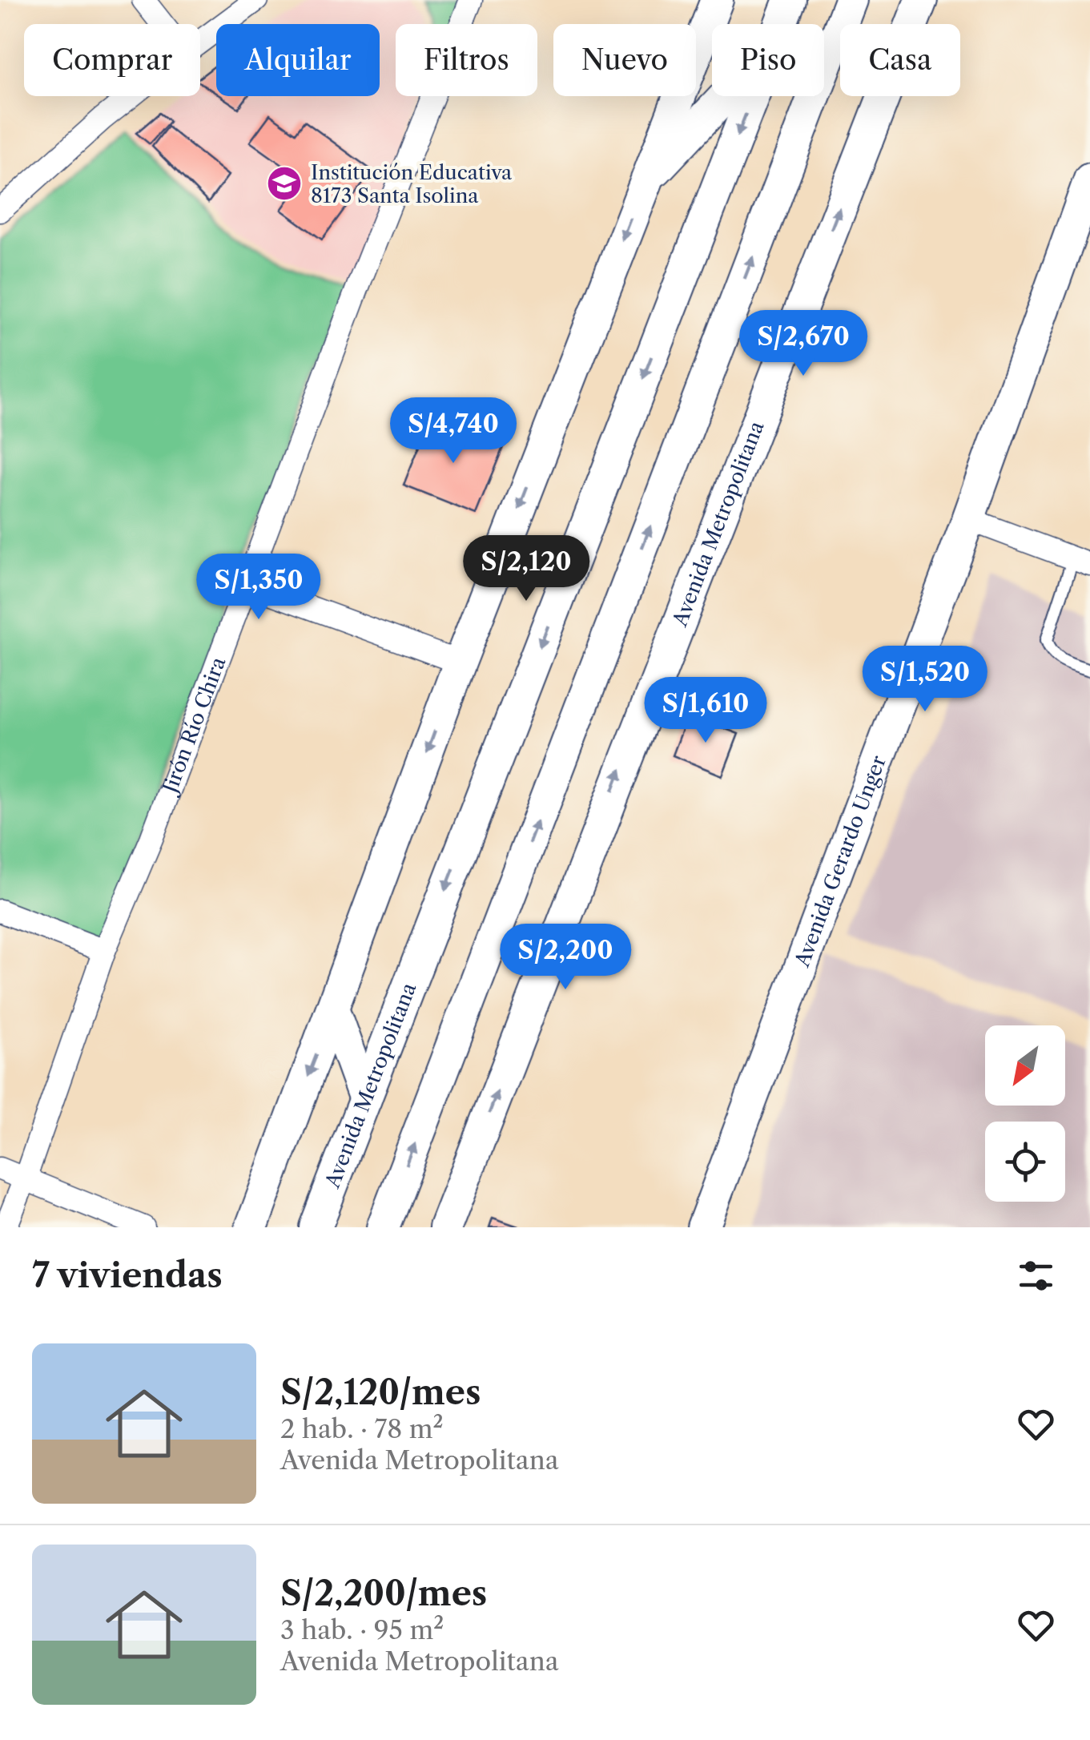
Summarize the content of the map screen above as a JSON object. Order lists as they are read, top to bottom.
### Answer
{
  "streets": {
    "street": ["Avenida Metropolitana", "Jirón Río Chira", "Avenida Gerardo Unger"]
  },
  "places": {
    "school or university": ["Institución Educativa 8173 Santa Isolina"]
  },
  "north": "bottom left",
  "page": {
    "chip": [
      "Comprar",
      "Alquilar",
      "Filtros",
      "Nuevo",
      "Piso",
      "Casa"
    ],
    "price": [
      "S/2,670",
      "S/4,740",
      "S/2,120",
      "S/1,350",
      "S/1,520",
      "S/1,610",
      "S/2,200"
    ],
    "heading": "7 viviendas",
    "list": [
      {
        "name": "S/2,120/mes",
        "note": "2 hab. · 78 m² · Avenida Metropolitana"
      },
      {
        "name": "S/2,200/mes",
        "note": "3 hab. · 95 m² · Avenida Metropolitana"
      }
    ]
  }
}
